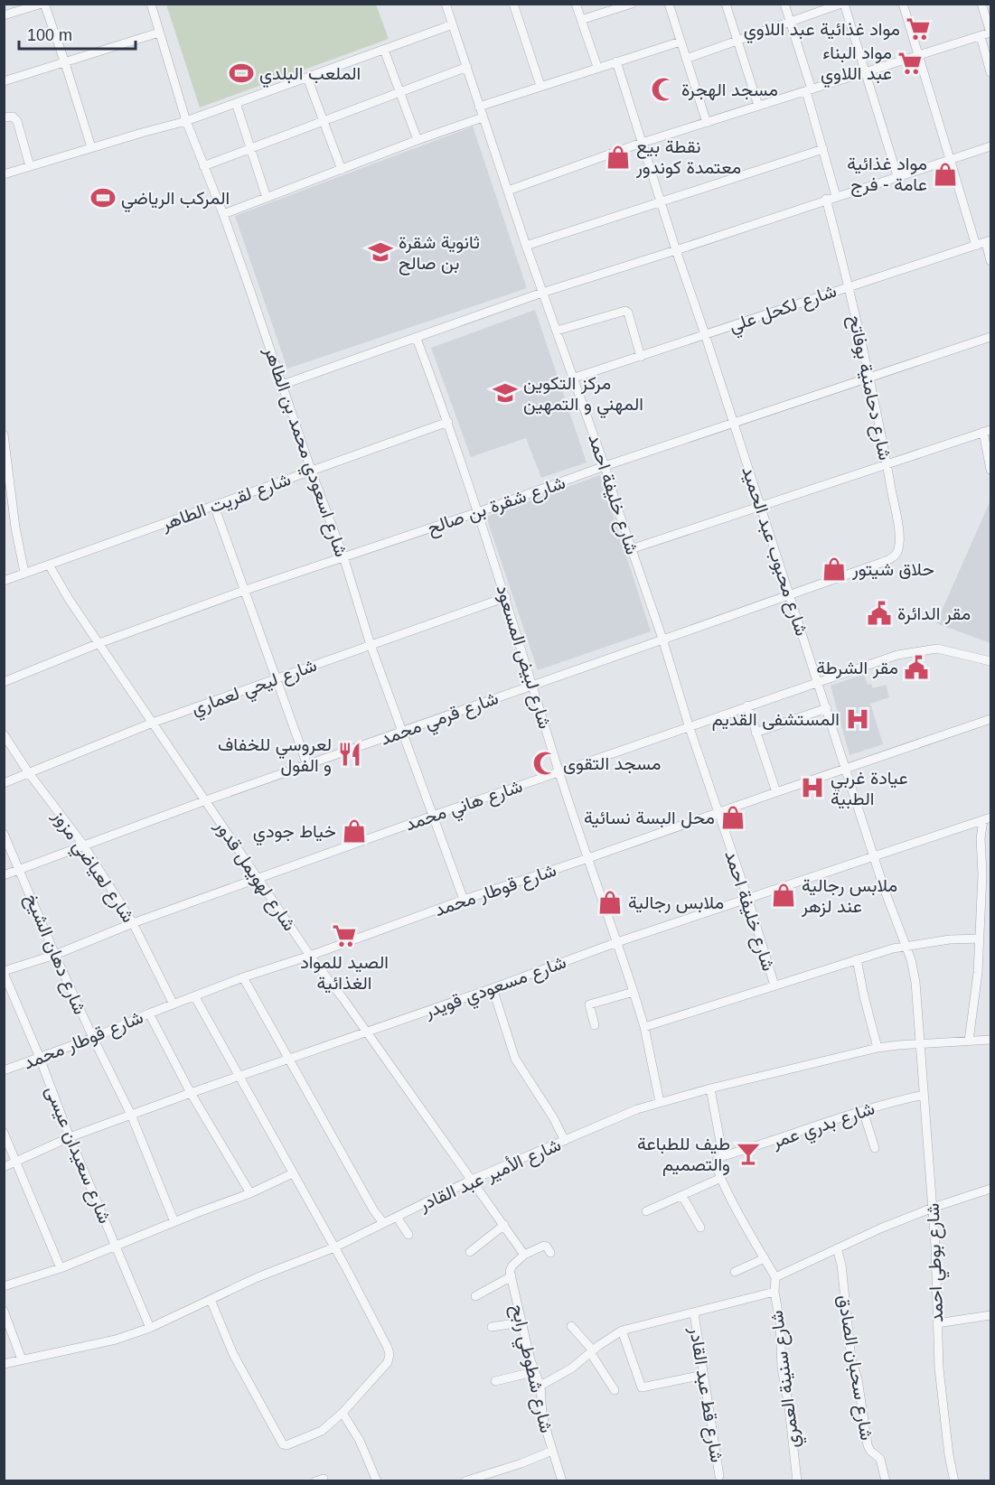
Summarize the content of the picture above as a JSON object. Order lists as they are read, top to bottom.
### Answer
{
  "streets": {
    "street": [
      "شارع لكحل علي",
      "شارع دحامنية بوفاتح",
      "شارع اسعودي محمد بن الطاهر",
      "شارع خليفة احمد",
      "شارع لقريت الطاهر",
      "شارع شقرة بن صالح",
      "شارع محبوب عبد الحميد",
      "شارع لبيض المسعود",
      "شارع ليحي لعماري",
      "شارع قرمي محمد",
      "شارع هاني محمد",
      "شارع لعياضي مزوز",
      "شارع لهويمل قدور",
      "شارع قوطار محمد",
      "شارع دهان الشيخ",
      "شارع مسعودي قويدر",
      "شارع بدري عمر",
      "شارع سعيدان عيسى",
      "شارع الأمير عبد القادر",
      "شارع بوطي احمد",
      "شارع سحبان الصادق",
      "شارع شطوطي رابح",
      "شارع سنينة العمري",
      "شارع قط عبد القادر"
    ]
  },
  "crossings": [
    ["شارع لكحل علي", "شارع دحامنية بوفاتح"],
    ["شارع لكحل علي", "شارع خليفة احمد"],
    ["شارع لكحل علي", "شارع محبوب عبد الحميد"],
    ["شارع دحامنية بوفاتح", "شارع شقرة بن صالح"],
    ["شارع دحامنية بوفاتح", "شارع قرمي محمد"],
    ["شارع اسعودي محمد بن الطاهر", "شارع لقريت الطاهر"],
    ["شارع اسعودي محمد بن الطاهر", "شارع شقرة بن صالح"],
    ["شارع اسعودي محمد بن الطاهر", "شارع ليحي لعماري"],
    ["شارع اسعودي محمد بن الطاهر", "شارع قرمي محمد"],
    ["شارع اسعودي محمد بن الطاهر", "شارع هاني محمد"],
    ["شارع اسعودي محمد بن الطاهر", "شارع قوطار محمد"],
    ["شارع خليفة احمد", "شارع شقرة بن صالح"],
    ["شارع خليفة احمد", "شارع قرمي محمد"],
    ["شارع خليفة احمد", "شارع هاني محمد"],
    ["شارع خليفة احمد", "شارع قوطار محمد"],
    ["شارع خليفة احمد", "شارع مسعودي قويدر"],
    ["شارع لقريت الطاهر", "شارع لبيض المسعود"],
    ["شارع لقريت الطاهر", "شارع لهويمل قدور"],
    ["شارع شقرة بن صالح", "شارع محبوب عبد الحميد"],
    ["شارع شقرة بن صالح", "شارع لبيض المسعود"],
    ["شارع شقرة بن صالح", "شارع لهويمل قدور"],
    ["شارع محبوب عبد الحميد", "شارع قرمي محمد"],
    ["شارع محبوب عبد الحميد", "شارع هاني محمد"],
    ["شارع محبوب عبد الحميد", "شارع قوطار محمد"],
    ["شارع محبوب عبد الحميد", "شارع مسعودي قويدر"],
    ["شارع محبوب عبد الحميد", "شارع الأمير عبد القادر"],
    ["شارع محبوب عبد الحميد", "شارع بوطي احمد"],
    ["شارع لبيض المسعود", "شارع ليحي لعماري"],
    ["شارع لبيض المسعود", "شارع قرمي محمد"],
    ["شارع لبيض المسعود", "شارع هاني محمد"],
    ["شارع لبيض المسعود", "شارع قوطار محمد"],
    ["شارع لبيض المسعود", "شارع مسعودي قويدر"],
    ["شارع لبيض المسعود", "شارع الأمير عبد القادر"],
    ["شارع ليحي لعماري", "شارع لعياضي مزوز"],
    ["شارع ليحي لعماري", "شارع لهويمل قدور"],
    ["شارع قرمي محمد", "شارع لعياضي مزوز"],
    ["شارع قرمي محمد", "شارع لهويمل قدور"],
    ["شارع قرمي محمد", "شارع دهان الشيخ"],
    ["شارع هاني محمد", "شارع لعياضي مزوز"],
    ["شارع هاني محمد", "شارع لهويمل قدور"],
    ["شارع هاني محمد", "شارع دهان الشيخ"],
    ["شارع هاني محمد", "شارع سعيدان عيسى"],
    ["شارع لعياضي مزوز", "شارع قوطار محمد"],
    ["شارع لهويمل قدور", "شارع قوطار محمد"],
    ["شارع لهويمل قدور", "شارع مسعودي قويدر"],
    ["شارع لهويمل قدور", "شارع الأمير عبد القادر"],
    ["شارع قوطار محمد", "شارع دهان الشيخ"],
    ["شارع قوطار محمد", "شارع سعيدان عيسى"],
    ["شارع دهان الشيخ", "شارع مسعودي قويدر"],
    ["شارع مسعودي قويدر", "شارع سعيدان عيسى"],
    ["شارع بدري عمر", "شارع بوطي احمد"],
    ["شارع سعيدان عيسى", "شارع الأمير عبد القادر"],
    ["شارع الأمير عبد القادر", "شارع بوطي احمد"]
  ],
  "places": {
    "supermarket": ["مواد غذائية عبد اللاوي", "مواد البناء عبد اللاوي", "الصيد للمواد الغذائية"],
    "sports": ["الملعب البلدي", "المركب الرياضي"],
    "mosque": ["مسجد الهجرة", "مسجد التقوى"],
    "shop": [
      "نقطة بيع معتمدة كوندور",
      "مواد غذائية عامة - فرج",
      "حلاق شيتور",
      "محل البسة نسائية",
      "خياط جودي",
      "ملابس رجالية عند لزهر",
      "ملابس رجالية"
    ],
    "school or university": ["ثانوية شقرة بن صالح", "مركز التكوين المهني و التمهين"],
    "public building": ["مقر الدائرة", "مقر الشرطة"],
    "hospital": ["المستشفى القديم", "عيادة غربي الطبية"],
    "restaurant": ["لعروسي للخفاف و الفول"],
    "bar": ["طيف للطباعة والتصميم"]
  },
  "scale_bar": "100 m"
}
